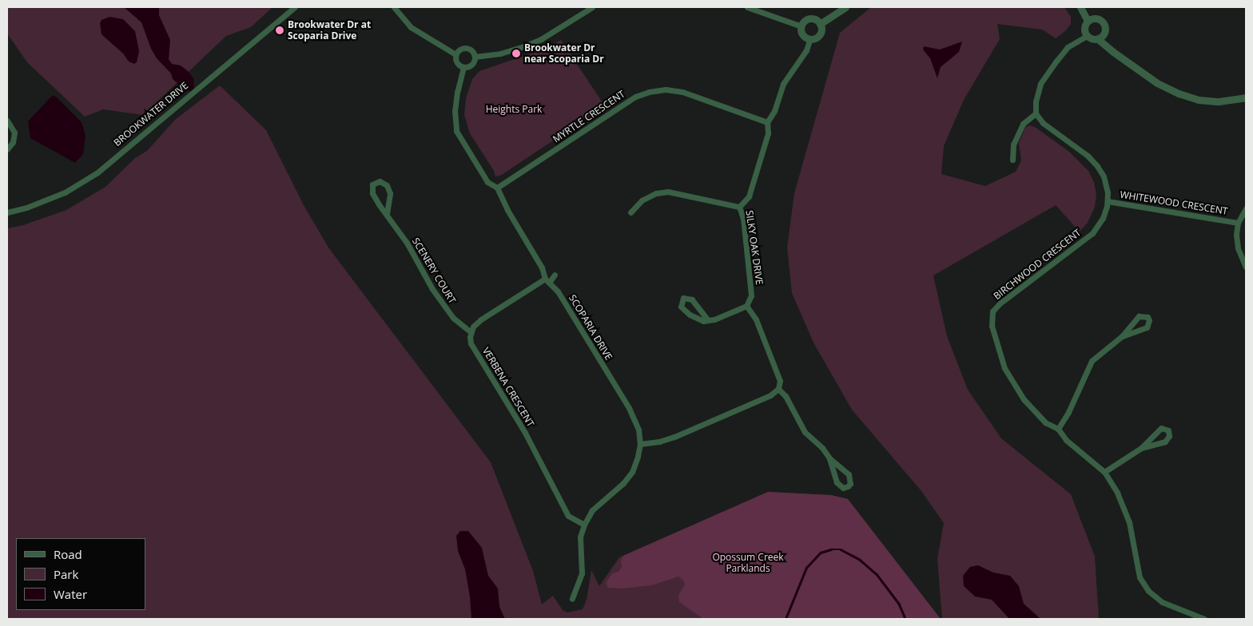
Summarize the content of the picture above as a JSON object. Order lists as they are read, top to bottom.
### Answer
{
  "streets": {
    "street": [
      "BROOKWATER DRIVE",
      "MYRTLE CRESCENT",
      "WHITEWOOD CRESCENT",
      "SILKY OAK DRIVE",
      "BIRCHWOOD CRESCENT",
      "SCENERY COURT",
      "SCOPARIA DRIVE",
      "VERBENA CRESCENT"
    ]
  },
  "crossings": [
    ["MYRTLE CRESCENT", "SILKY OAK DRIVE"],
    ["MYRTLE CRESCENT", "SCOPARIA DRIVE"],
    ["WHITEWOOD CRESCENT", "BIRCHWOOD CRESCENT"],
    ["SCENERY COURT", "VERBENA CRESCENT"],
    ["SCOPARIA DRIVE", "VERBENA CRESCENT"]
  ],
  "parks": ["Heights Park", "Opossum Creek Parklands"],
  "places": ["Brookwater Dr at Scoparia Drive", "Brookwater Dr near Scoparia Dr"],
  "legend": ["Road", "Park", "Water"]
}
